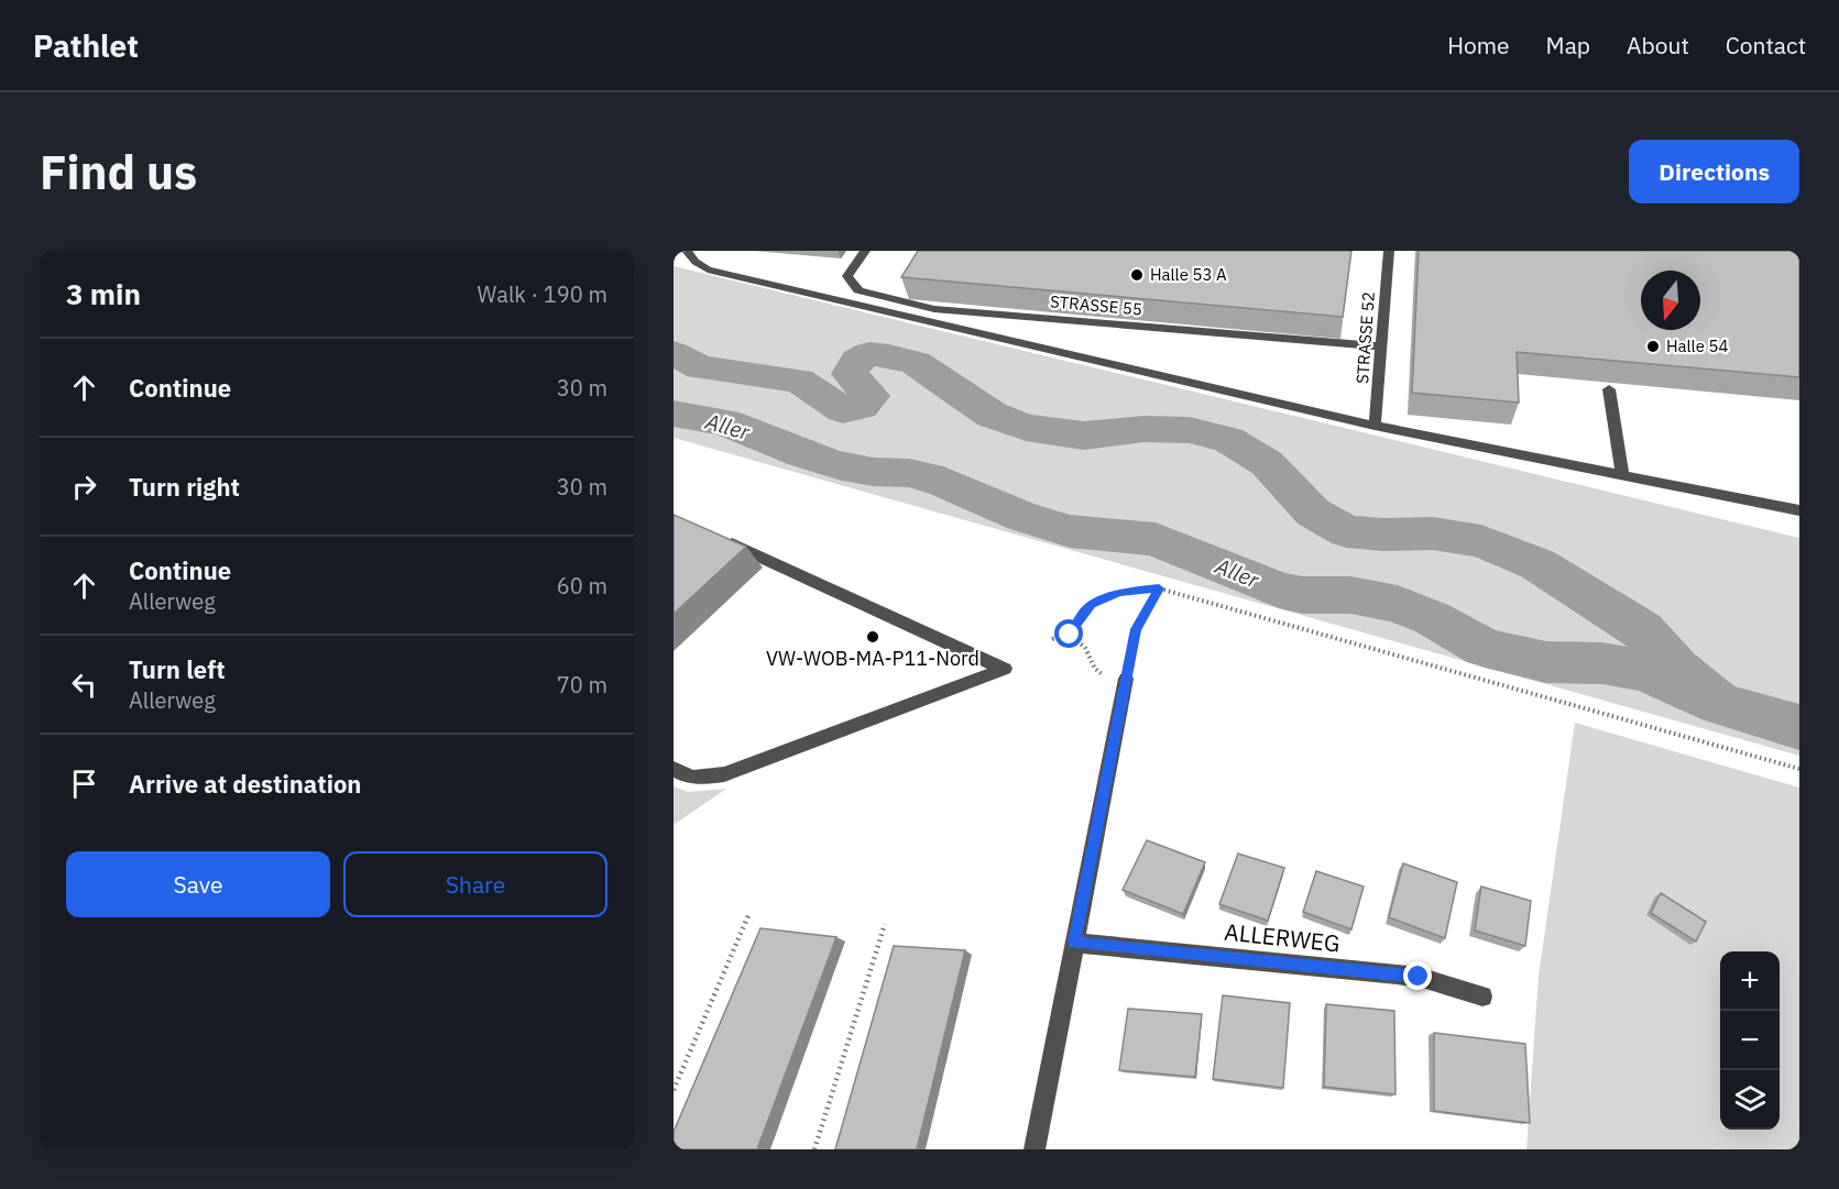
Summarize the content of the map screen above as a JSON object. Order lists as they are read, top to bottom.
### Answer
{
  "streets": {
    "street": ["STRASSE 55", "STRASSE 52", "ALLERWEG"]
  },
  "crossings": [
    ["STRASSE 55", "STRASSE 52"]
  ],
  "water": ["Aller"],
  "places": ["Halle 53 A", "Halle 54", "VW-WOB-MA-P11-Nord"],
  "north": "bottom",
  "page": {
    "header": "Pathlet",
    "nav": [
      "Home",
      "Map",
      "About",
      "Contact"
    ],
    "buttons": [
      "Directions",
      ["Save", "Share"]
    ],
    "title": "Find us",
    "heading": ["3 min", "Walk · 190 m"],
    "list": [
      ["Continue", "30 m"],
      ["Turn right", "30 m"],
      ["Continue", "Allerweg", "60 m"],
      ["Turn left", "Allerweg", "70 m"],
      "Arrive at destination"
    ],
    "map_buttons": ["+", "−"]
  }
}
